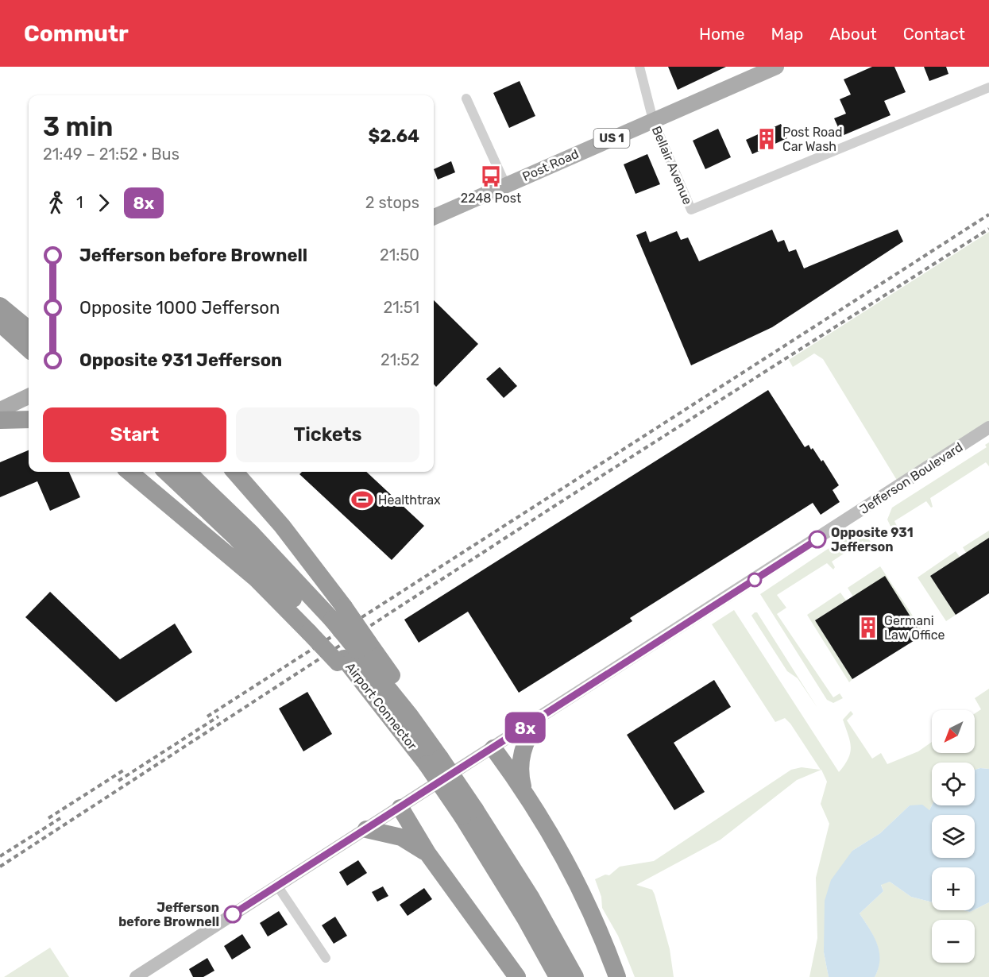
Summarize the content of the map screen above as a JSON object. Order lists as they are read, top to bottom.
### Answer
{
  "streets": {
    "highway": ["Airport Connector"],
    "main road": ["US 1", "Post Road", "Jefferson Boulevard"],
    "street": ["Bellair Avenue"]
  },
  "crossings": [
    ["Post Road", "Bellair Avenue"]
  ],
  "places": {
    "building": ["Post Road Car Wash", "Germani Law Office"],
    "bus stop": ["2248 Post"],
    "sports": ["Healthtrax"],
    "other": ["Opposite 931 Jefferson", "Jefferson before Brownell"]
  },
  "lines": ["bus line 8x"],
  "north": "bottom left",
  "page": {
    "header": "Commutr",
    "nav": [
      "Home",
      "Map",
      "About",
      "Contact"
    ],
    "on_map": "8x",
    "heading": ["3 min", "21:49 – 21:52 · Bus", "$2.64"],
    "legs": ["1", "8x", "2 stops"],
    "list": [
      {
        "name": "Jefferson before Brownell",
        "value": "21:50"
      },
      {
        "name": "Opposite 1000 Jefferson",
        "value": "21:51"
      },
      {
        "name": "Opposite 931 Jefferson",
        "value": "21:52"
      }
    ],
    "buttons": ["Start", "Tickets"],
    "map_buttons": ["+", "−"]
  }
}
